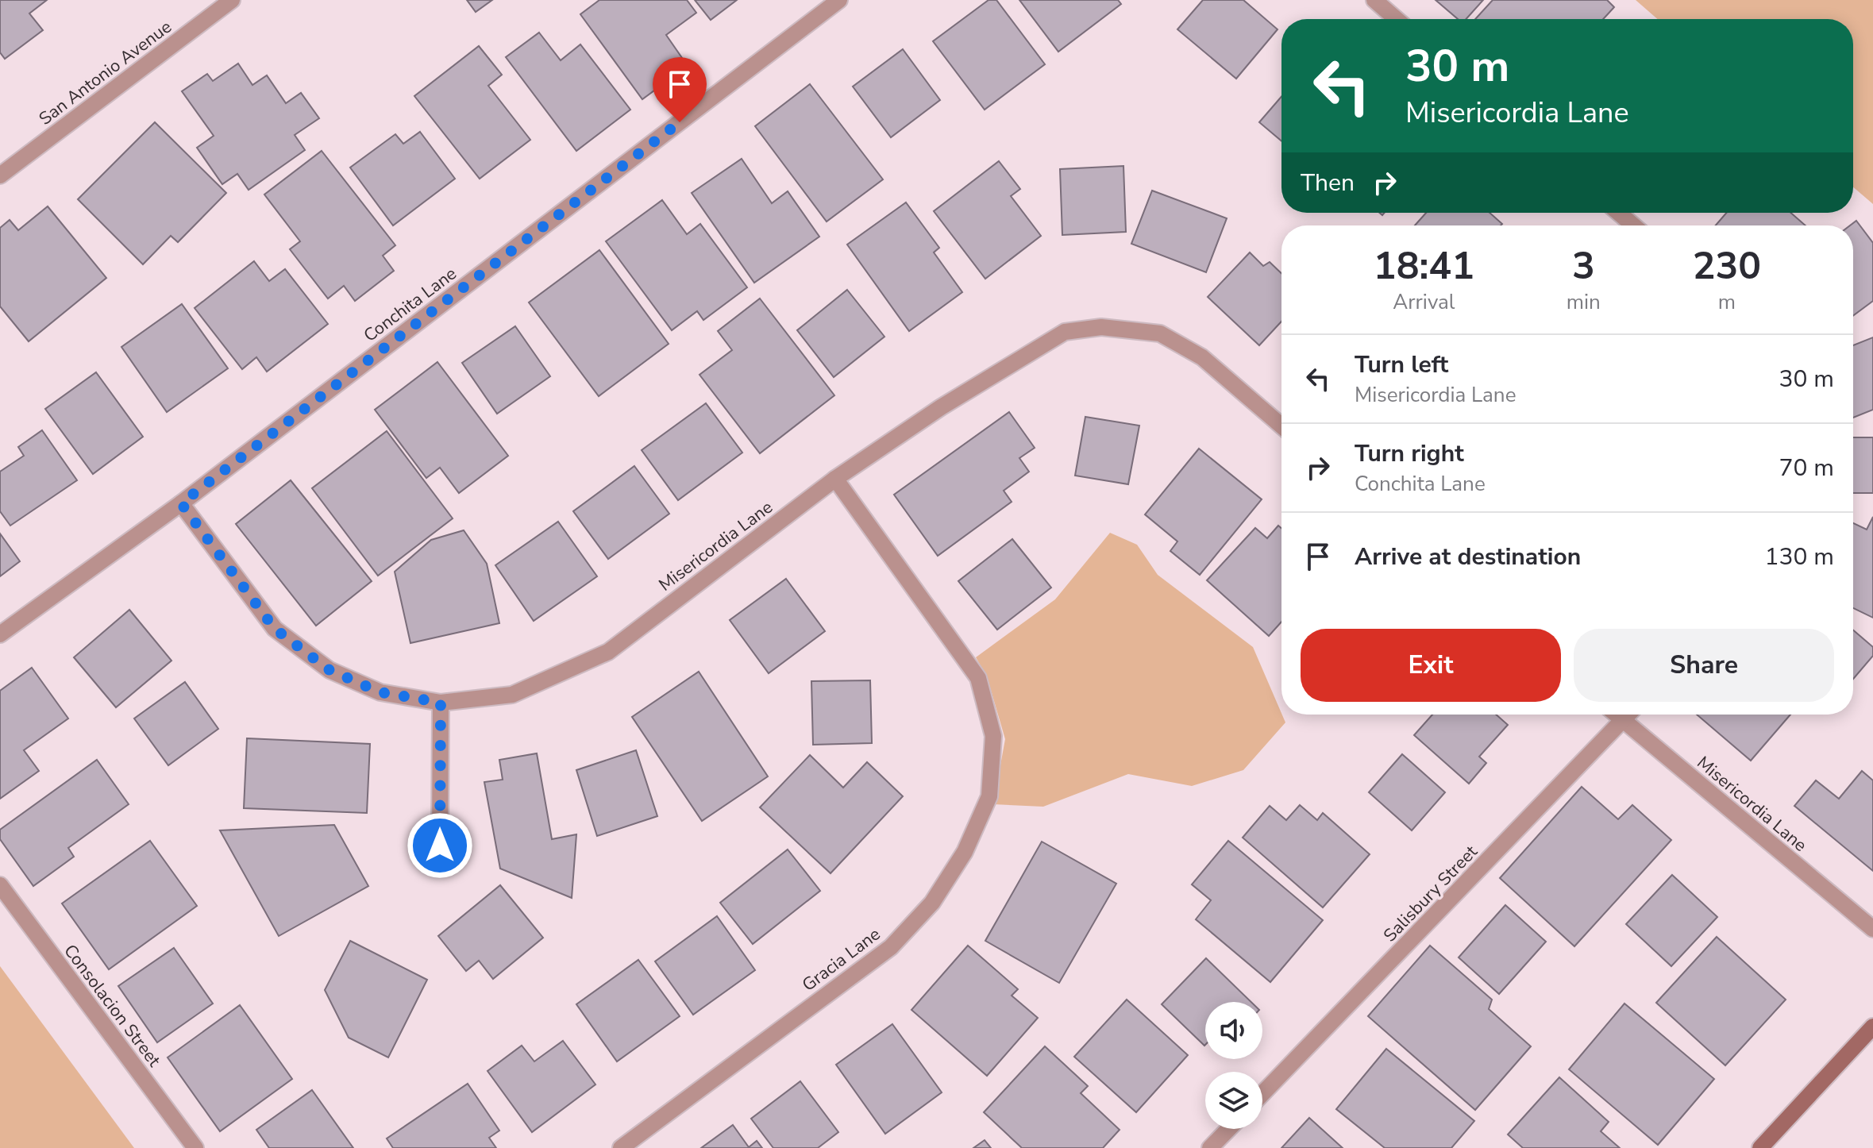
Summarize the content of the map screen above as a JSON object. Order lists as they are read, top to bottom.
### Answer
{
  "streets": {
    "street": [
      "San Antonio Avenue",
      "Conchita Lane",
      "Misericordia Lane",
      "Salisbury Street",
      "Gracia Lane",
      "Consolacion Street"
    ]
  },
  "crossings": [
    ["Conchita Lane", "Misericordia Lane"],
    ["Misericordia Lane", "Salisbury Street"],
    ["Misericordia Lane", "Gracia Lane"]
  ],
  "page": {
    "turn": ["30 m", "Misericordia Lane"],
    "then": "Then",
    "eta": [
      "18:41",
      "Arrival",
      "3",
      "min",
      "230",
      "m"
    ],
    "list": [
      {
        "name": "Turn left",
        "note": "Misericordia Lane",
        "value": "30 m"
      },
      {
        "name": "Turn right",
        "note": "Conchita Lane",
        "value": "70 m"
      },
      {
        "name": "Arrive at destination",
        "value": "130 m"
      }
    ],
    "buttons": ["Exit", "Share"]
  }
}
